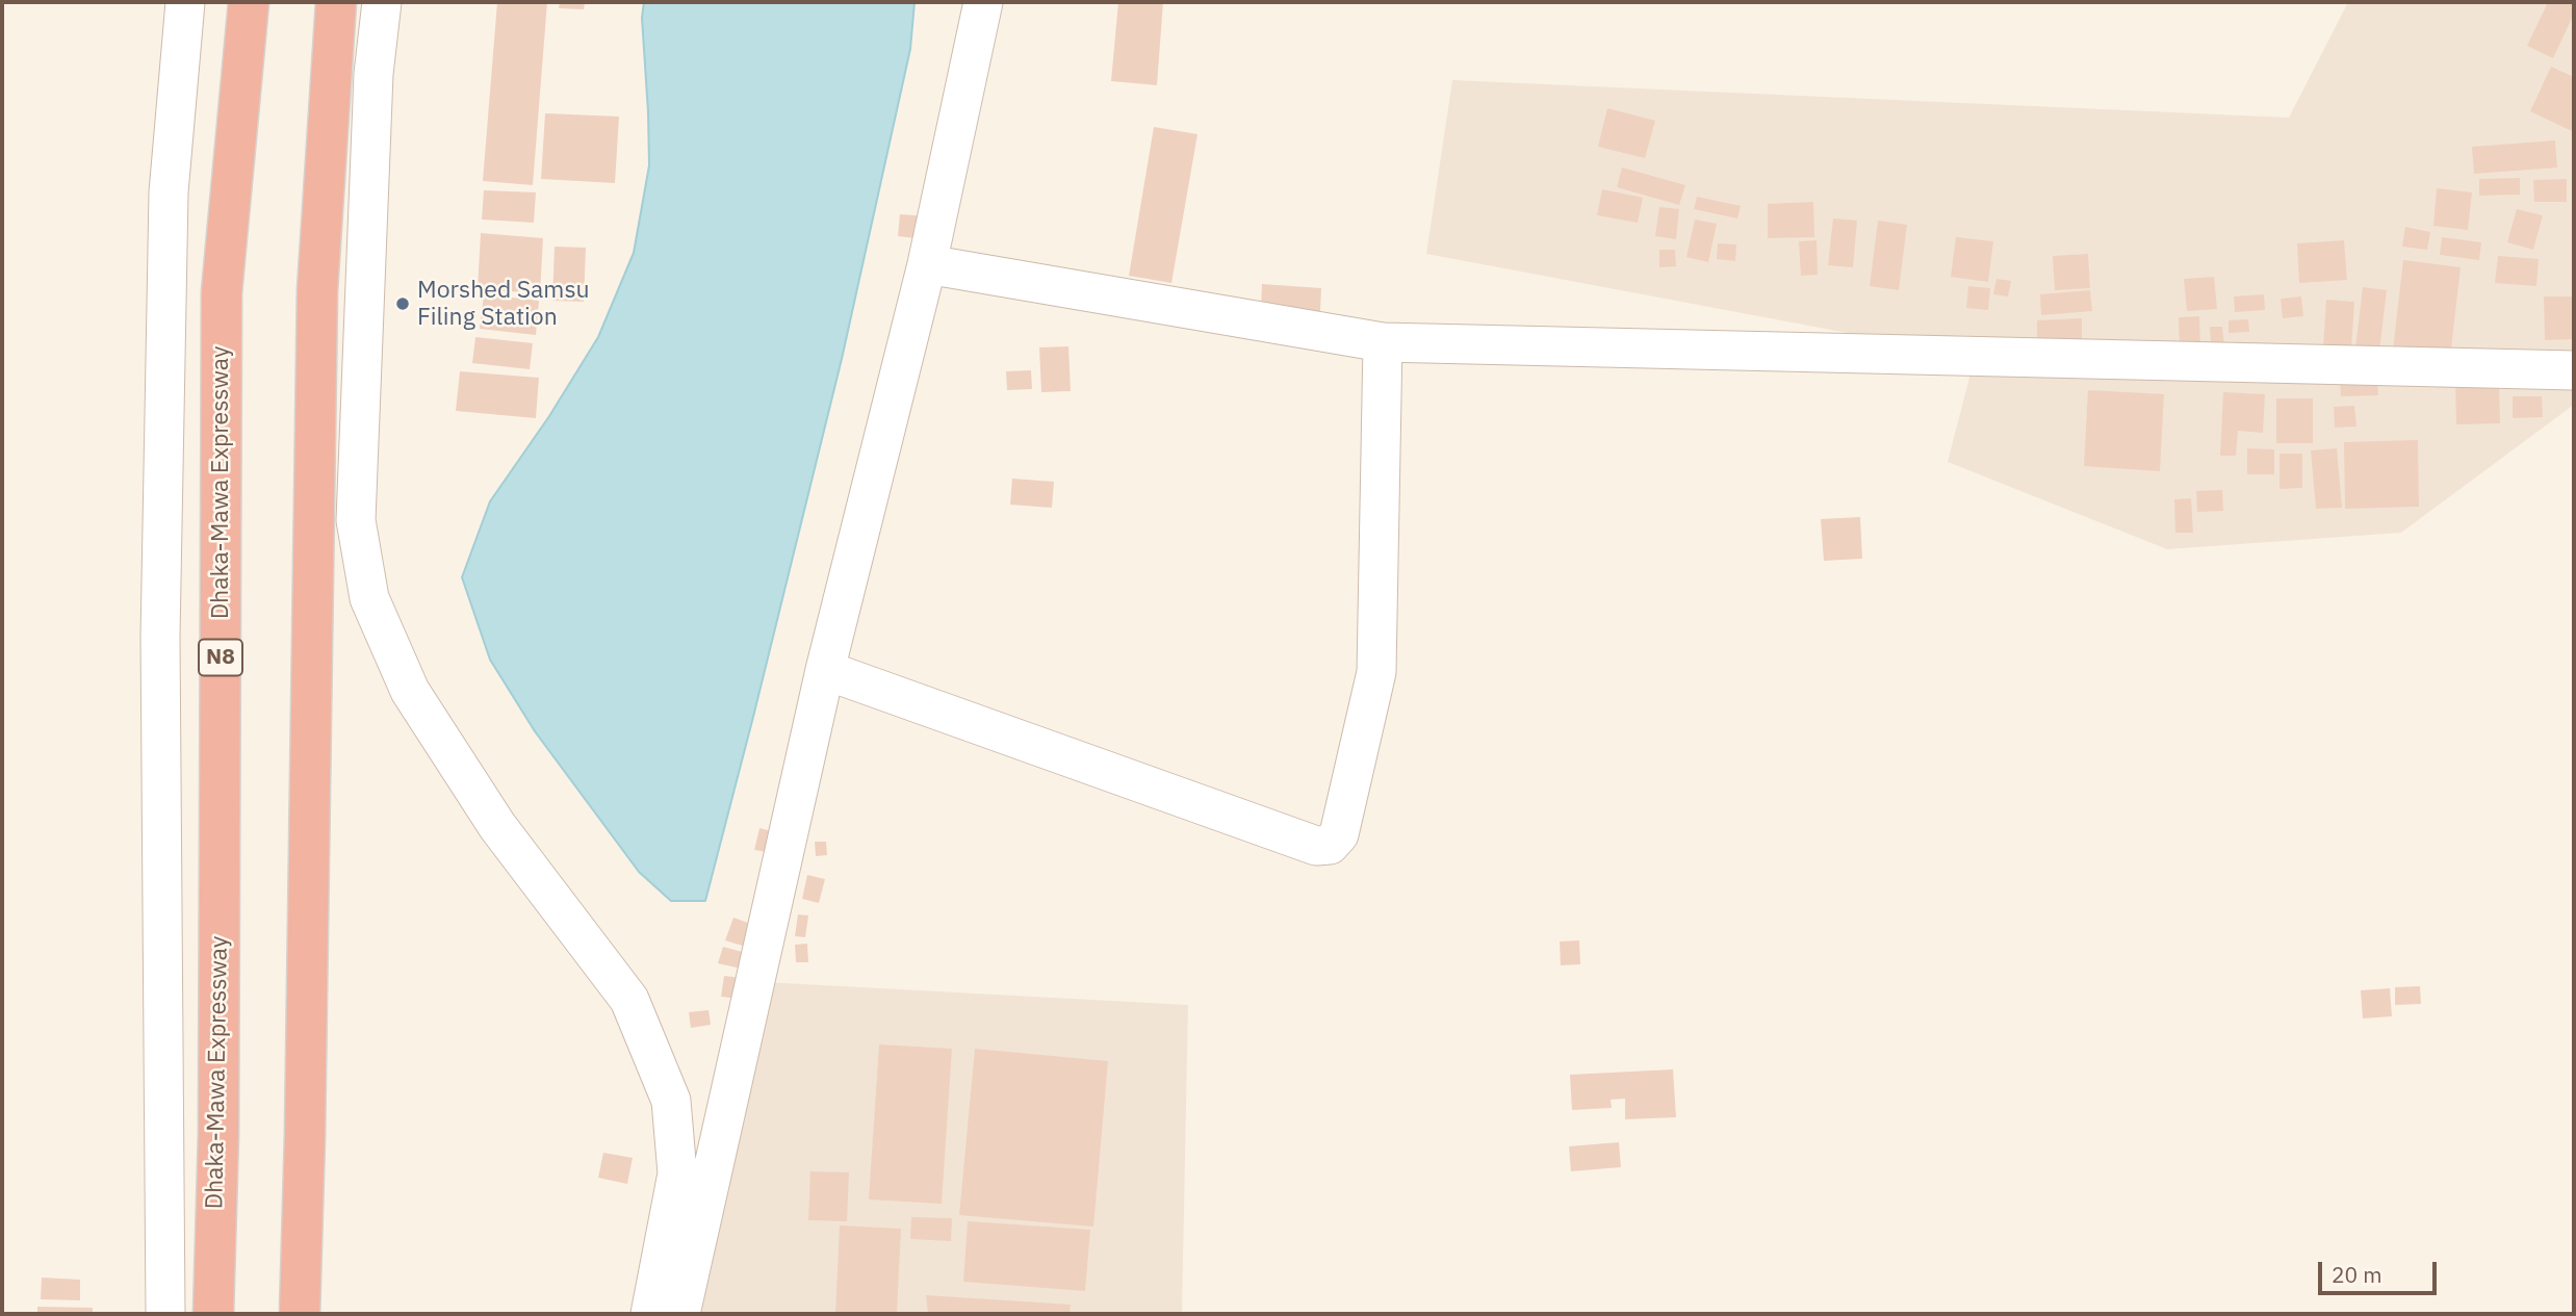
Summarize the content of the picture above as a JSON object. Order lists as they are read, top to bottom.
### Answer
{
  "streets": {
    "highway": ["Dhaka-Mawa Expressway", "N8"]
  },
  "places": ["Morshed Samsu Filing Station"],
  "scale_bar": "20 m"
}
